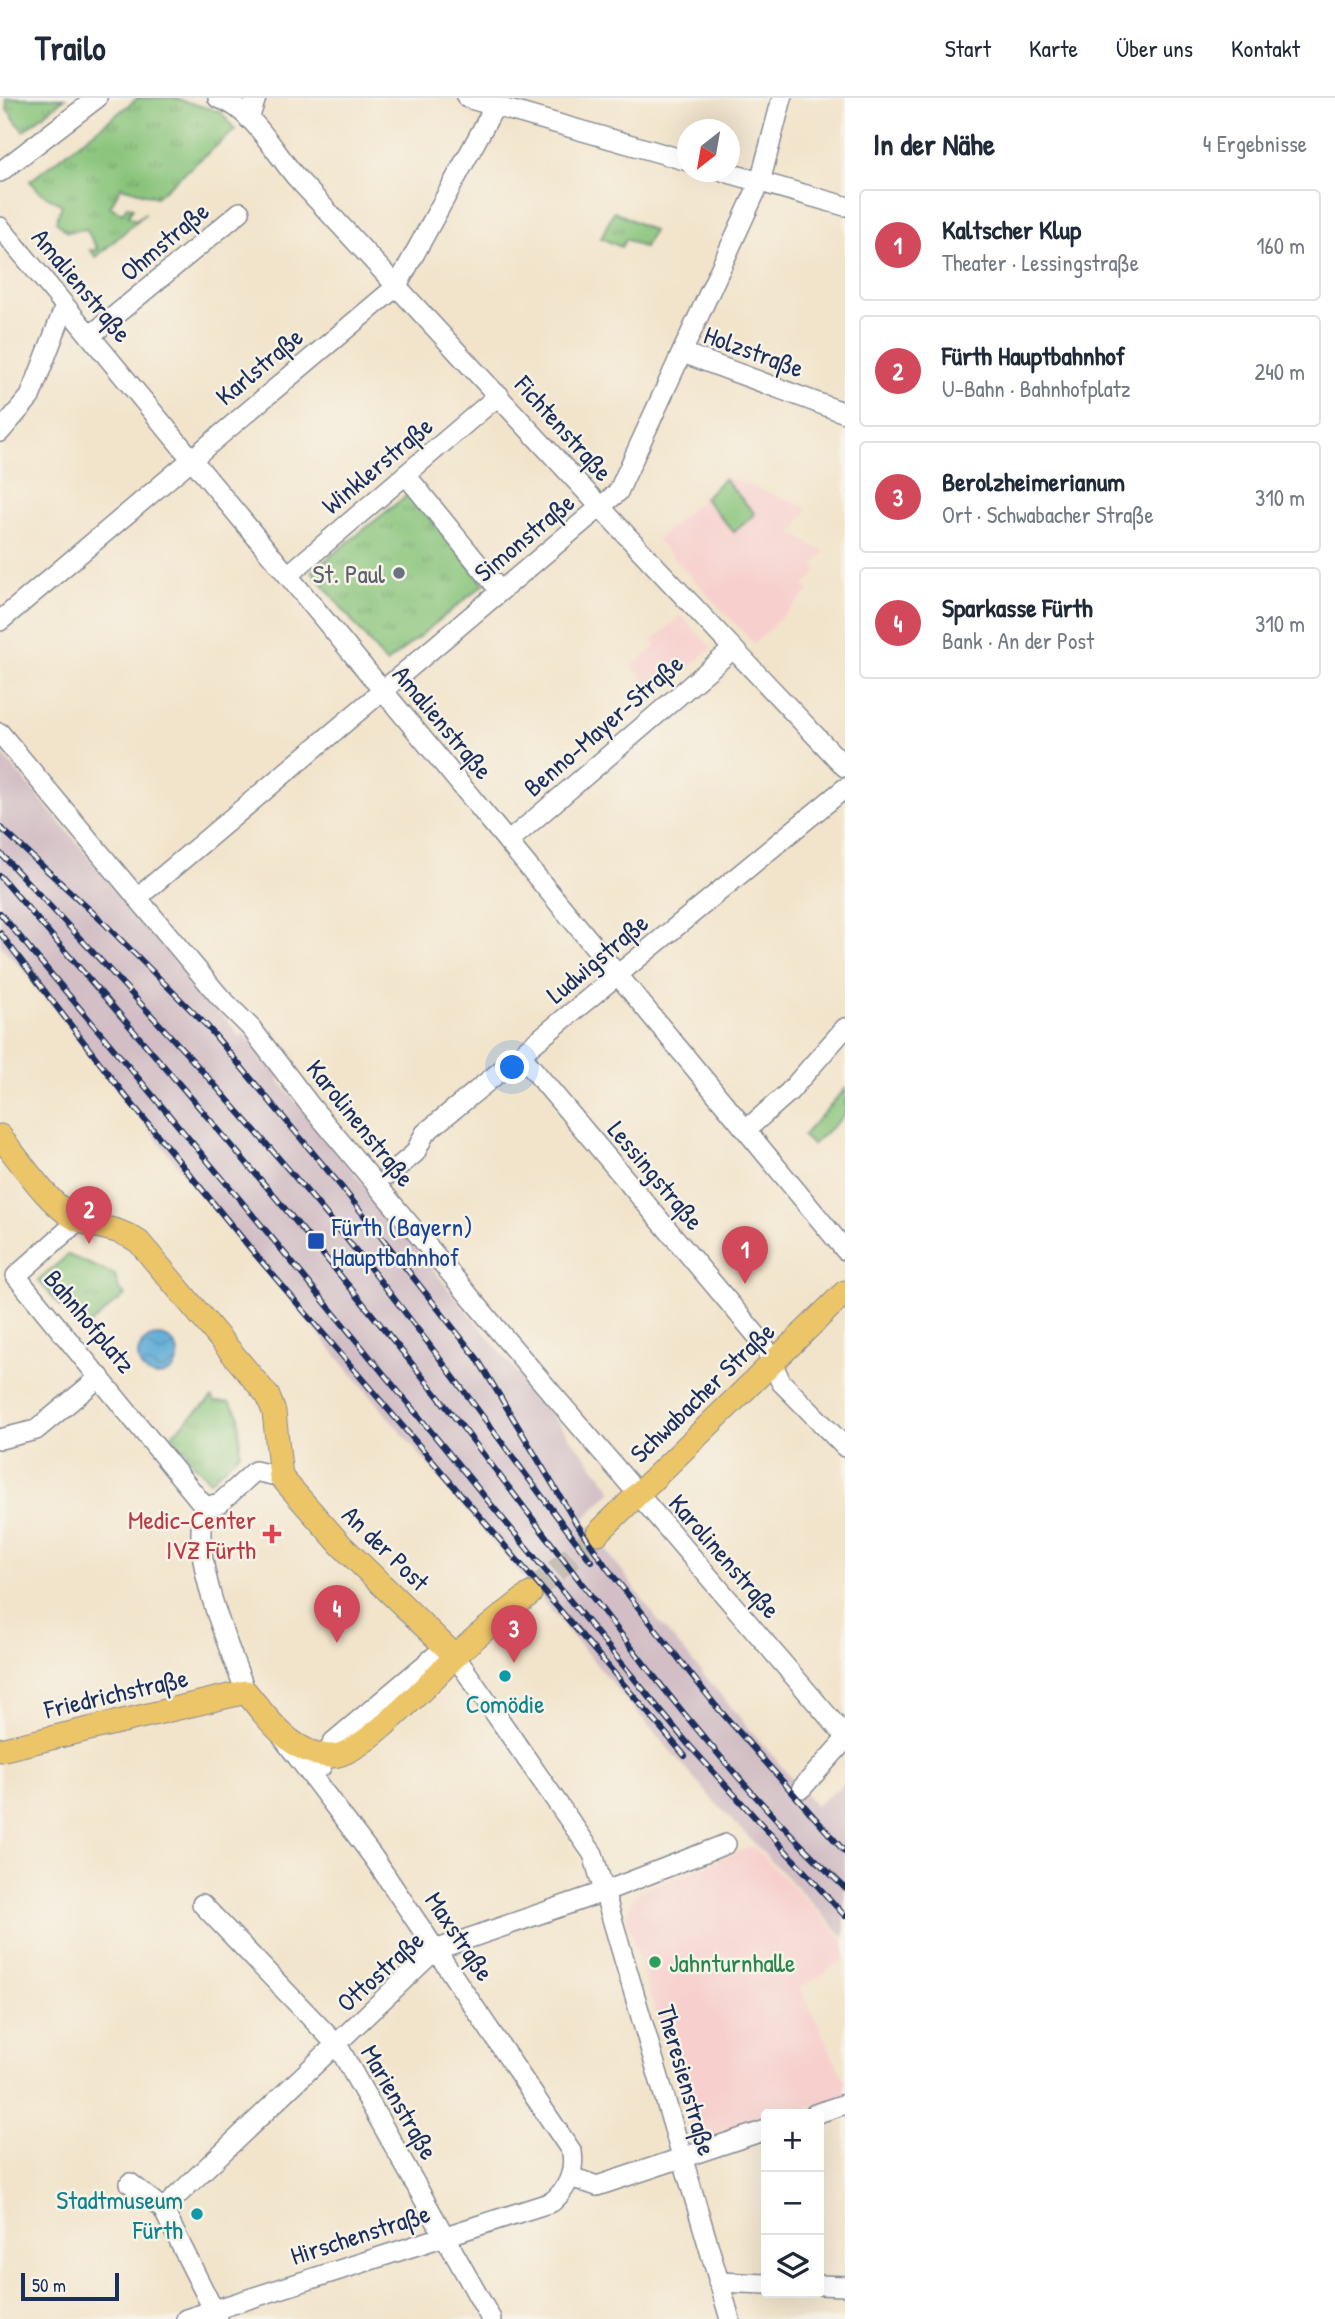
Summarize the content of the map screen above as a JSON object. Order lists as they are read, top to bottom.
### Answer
{
  "streets": {
    "main road": [
      "Schwabacher Straße",
      "An der Post",
      "Friedrichstraße",
      "Maxstraße"
    ],
    "street": [
      "Ohmstraße",
      "Amalienstraße",
      "Holzstraße",
      "Karlstraße",
      "Fichtenstraße",
      "Winklerstraße",
      "Simonstraße",
      "Benno-Mayer-Straße",
      "Ludwigstraße",
      "Karolinenstraße",
      "Lessingstraße",
      "Bahnhofplatz",
      "Ottostraße",
      "Theresienstraße",
      "Marienstraße",
      "Hirschenstraße"
    ]
  },
  "crossings": [
    ["Ohmstraße", "Amalienstraße"],
    ["Amalienstraße", "Karlstraße"],
    ["Amalienstraße", "Winklerstraße"],
    ["Amalienstraße", "Simonstraße"],
    ["Amalienstraße", "Benno-Mayer-Straße"],
    ["Amalienstraße", "Ludwigstraße"],
    ["Holzstraße", "Simonstraße"],
    ["Karlstraße", "Fichtenstraße"],
    ["Fichtenstraße", "Winklerstraße"],
    ["Fichtenstraße", "Simonstraße"],
    ["Fichtenstraße", "Benno-Mayer-Straße"],
    ["Simonstraße", "Karolinenstraße"],
    ["Ludwigstraße", "Lessingstraße"],
    ["Karolinenstraße", "Schwabacher Straße"],
    ["Lessingstraße", "Schwabacher Straße"],
    ["Bahnhofplatz", "Maxstraße"],
    ["An der Post", "Theresienstraße"],
    ["Friedrichstraße", "Maxstraße"],
    ["Maxstraße", "Ottostraße"],
    ["Maxstraße", "Hirschenstraße"],
    ["Ottostraße", "Theresienstraße"],
    ["Ottostraße", "Marienstraße"],
    ["Marienstraße", "Hirschenstraße"]
  ],
  "places": {
    "other": [
      "St. Paul",
      "Comödie",
      "Jahnturnhalle",
      "Stadtmuseum Fürth"
    ],
    "transit": ["Fürth (Bayern) Hauptbahnhof"],
    "health": ["Medic-Center IVZ Fürth"]
  },
  "scale_bar": "50 m",
  "north": "bottom left",
  "page": {
    "header": "Trailo",
    "nav": [
      "Start",
      "Karte",
      "Über uns",
      "Kontakt"
    ],
    "heading": ["In der Nähe", "4 Ergebnisse"],
    "list": [
      {
        "mark": "1",
        "name": "Kaltscher Klup",
        "note": "Theater · Lessingstraße",
        "value": "160 m"
      },
      {
        "mark": "2",
        "name": "Fürth Hauptbahnhof",
        "note": "U-Bahn · Bahnhofplatz",
        "value": "240 m"
      },
      {
        "mark": "3",
        "name": "Berolzheimerianum",
        "note": "Ort · Schwabacher Straße",
        "value": "310 m"
      },
      {
        "mark": "4",
        "name": "Sparkasse Fürth",
        "note": "Bank · An der Post",
        "value": "310 m"
      }
    ],
    "pins": [
      "2",
      "1",
      "4",
      "3"
    ],
    "map_buttons": ["+", "−"],
    "scale": "50 m"
  }
}
